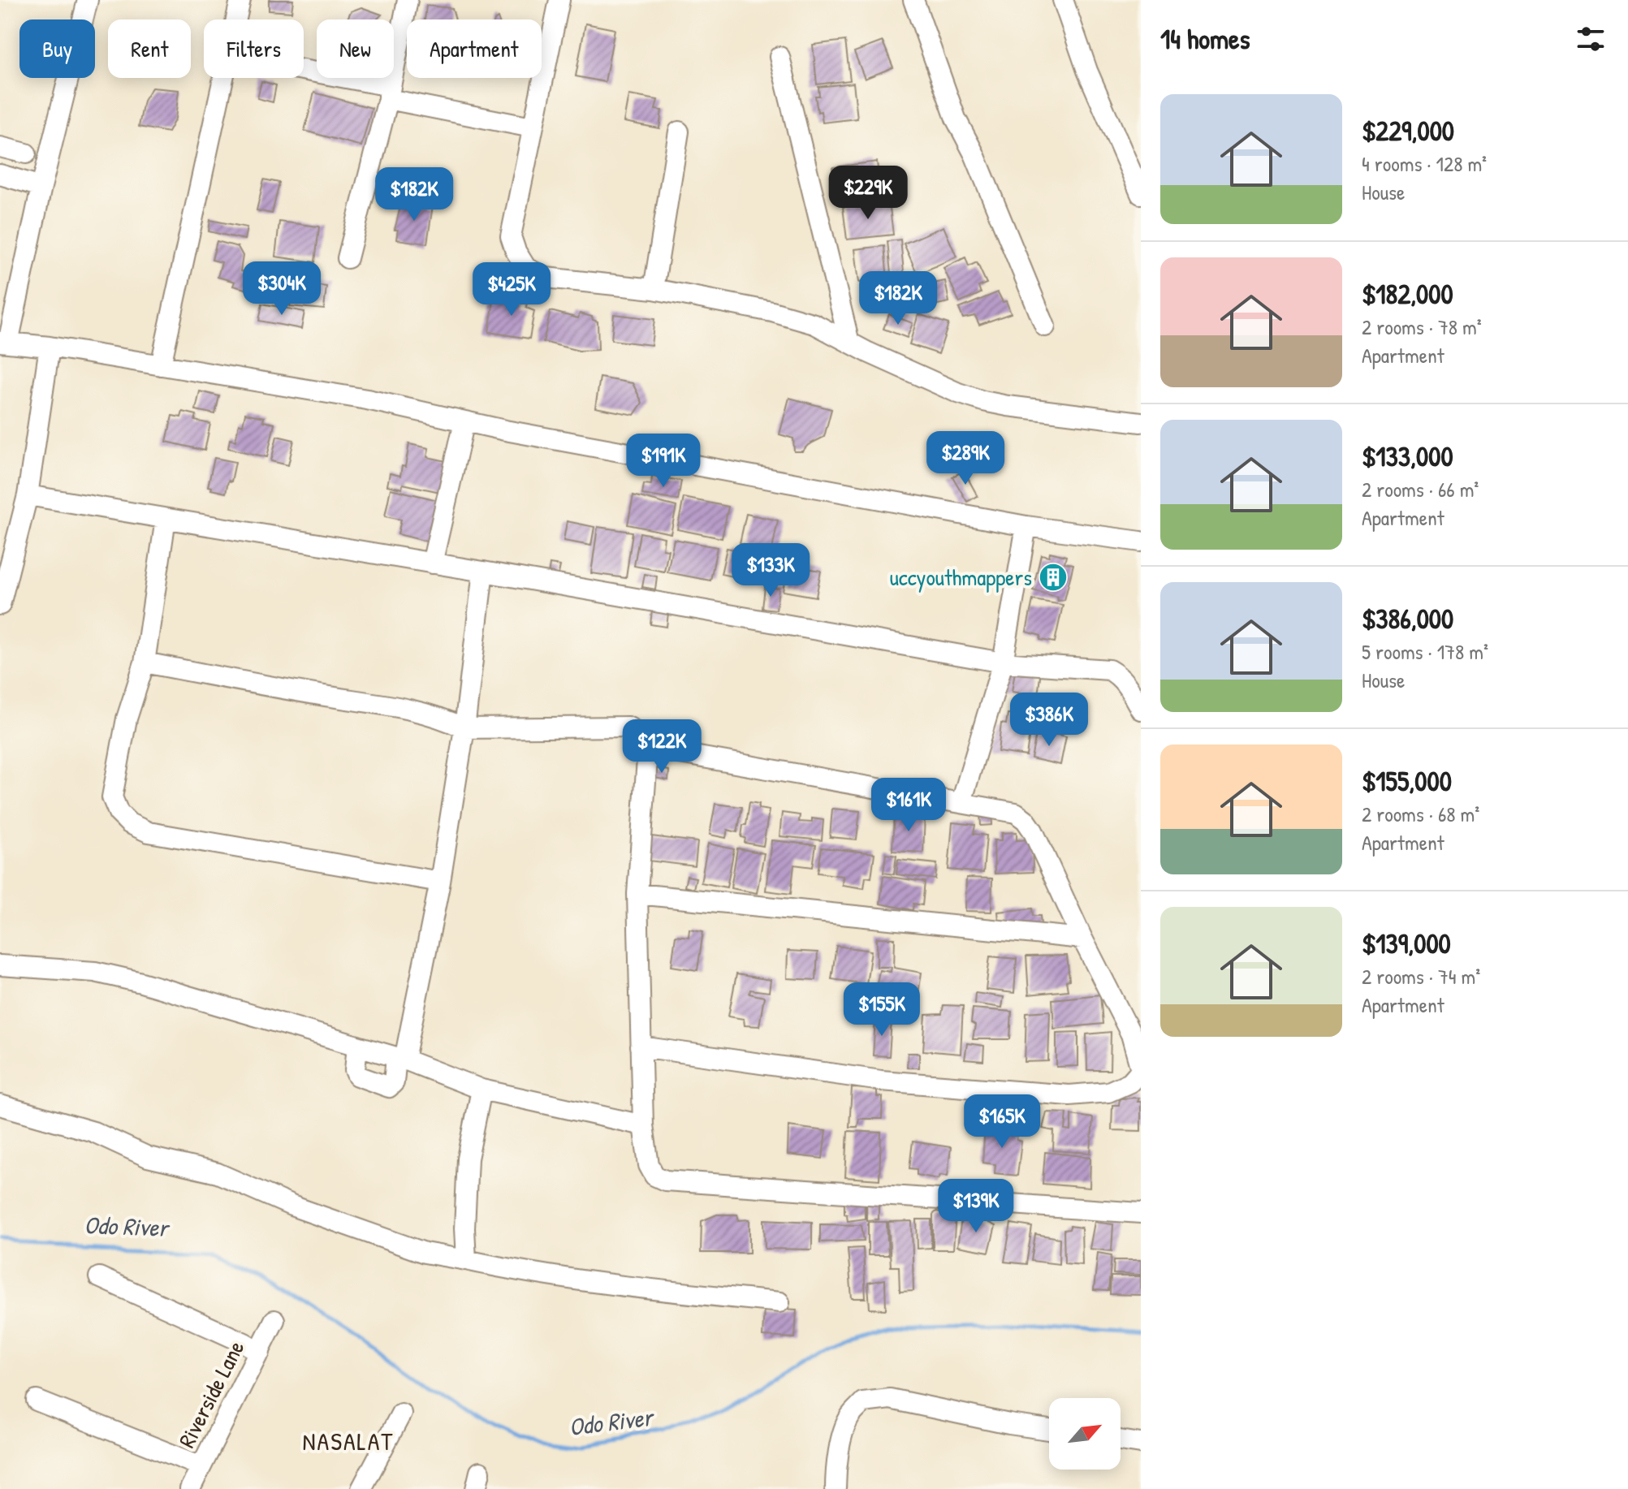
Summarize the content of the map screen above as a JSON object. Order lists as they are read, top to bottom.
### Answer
{
  "streets": {
    "street": ["Riverside Lane"]
  },
  "districts": ["NASALAT"],
  "water": ["Odo River"],
  "places": {
    "building": ["uccyouthmappers"]
  },
  "north": "top right",
  "page": {
    "heading": "14 homes",
    "chip": [
      "Buy",
      "Rent",
      "Filters",
      "New",
      "Apartment"
    ],
    "list": [
      {
        "name": "$229,000",
        "note": "4 rooms · 128 m² · House"
      },
      {
        "name": "$182,000",
        "note": "2 rooms · 78 m² · Apartment"
      },
      {
        "name": "$133,000",
        "note": "2 rooms · 66 m² · Apartment"
      },
      {
        "name": "$386,000",
        "note": "5 rooms · 178 m² · House"
      },
      {
        "name": "$155,000",
        "note": "2 rooms · 68 m² · Apartment"
      },
      {
        "name": "$139,000",
        "note": "2 rooms · 74 m² · Apartment"
      }
    ],
    "price": [
      "$229K",
      "$182K",
      "$304K",
      "$425K",
      "$182K",
      "$289K",
      "$191K",
      "$133K",
      "$386K",
      "$122K",
      "$161K",
      "$155K",
      "$165K",
      "$139K"
    ]
  }
}
